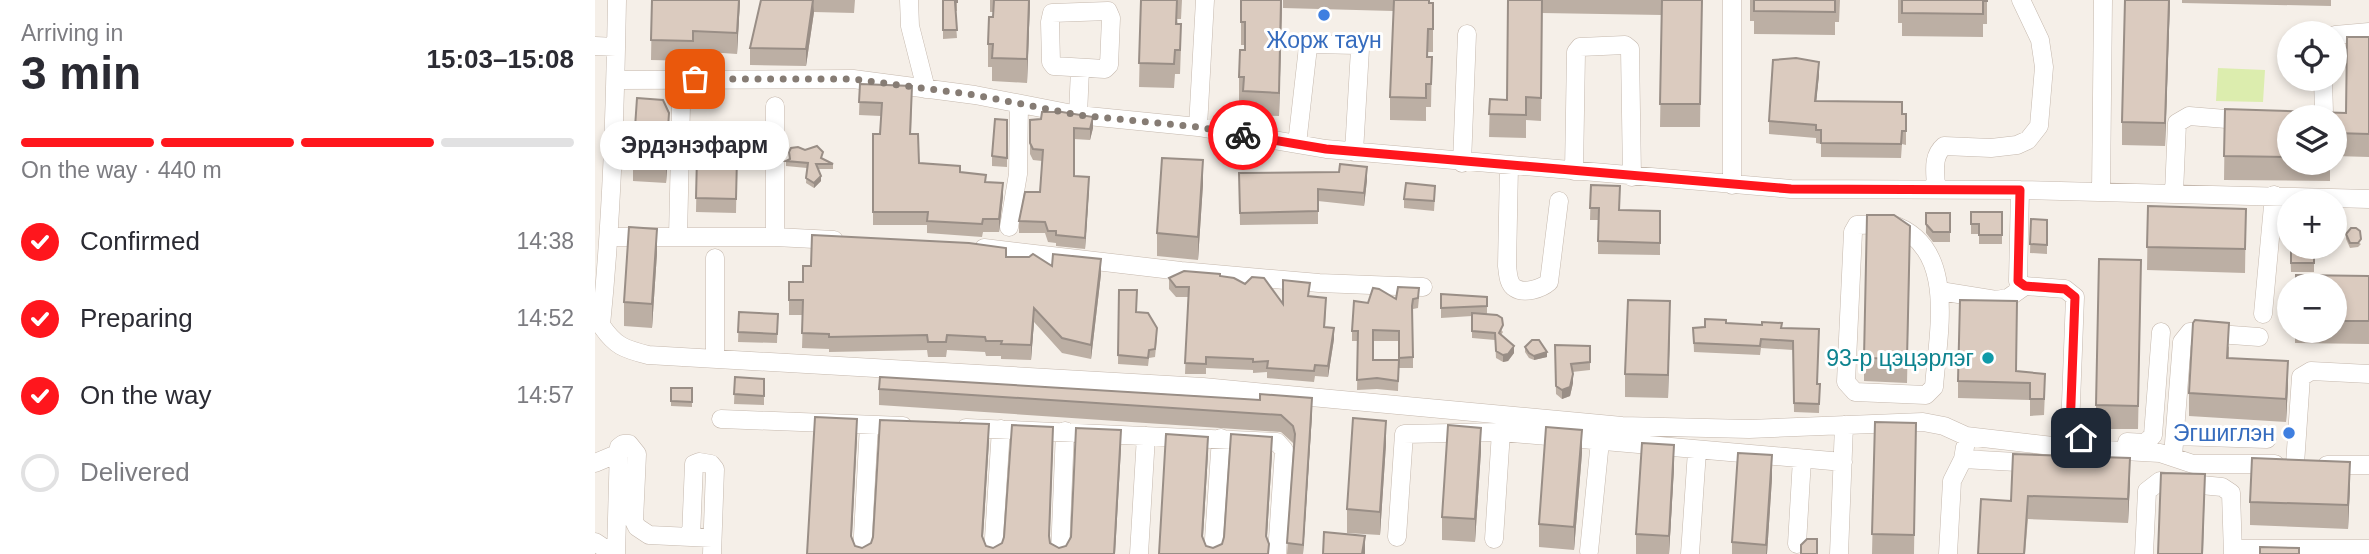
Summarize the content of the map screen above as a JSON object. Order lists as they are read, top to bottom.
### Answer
{
  "places": [
    "Жорж таун",
    "Эрдэнэфарм",
    "93-р цэцэрлэг",
    "Эгшиглэн"
  ],
  "page": {
    "heading": ["3 min", "Arriving in", "15:03–15:08"],
    "map_buttons": ["+", "−"],
    "bar": "On the way · 440 m",
    "bubble": "Эрдэнэфарм",
    "list": [
      ["Confirmed", "14:38"],
      ["Preparing", "14:52"],
      ["On the way", "14:57"],
      "Delivered"
    ]
  }
}
